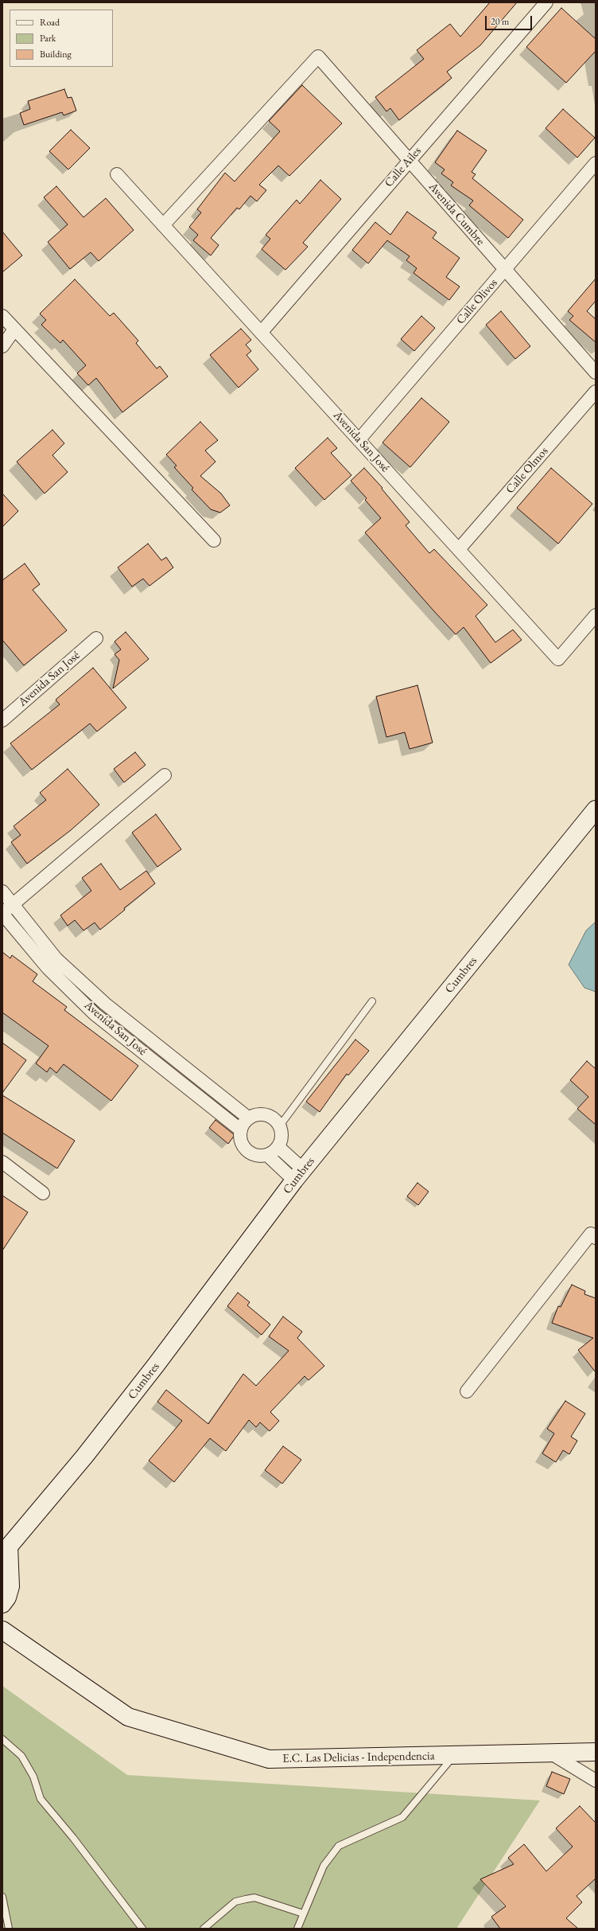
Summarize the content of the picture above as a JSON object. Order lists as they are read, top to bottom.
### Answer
{
  "streets": {
    "street": [
      "Calle Ailes",
      "Avenida Cumbre",
      "Calle Olivos",
      "Avenida San José",
      "Calle Olmos",
      "Cumbres",
      "E.C. Las Delicias - Independencia"
    ]
  },
  "crossings": [
    ["Calle Ailes", "Avenida Cumbre"],
    ["Calle Ailes", "Avenida San José"],
    ["Avenida Cumbre", "Calle Olivos"],
    ["Avenida Cumbre", "Avenida San José"],
    ["Calle Olivos", "Avenida San José"],
    ["Avenida San José", "Calle Olmos"]
  ],
  "legend": ["Road", "Park", "Building"],
  "scale_bar": "20 m"
}
